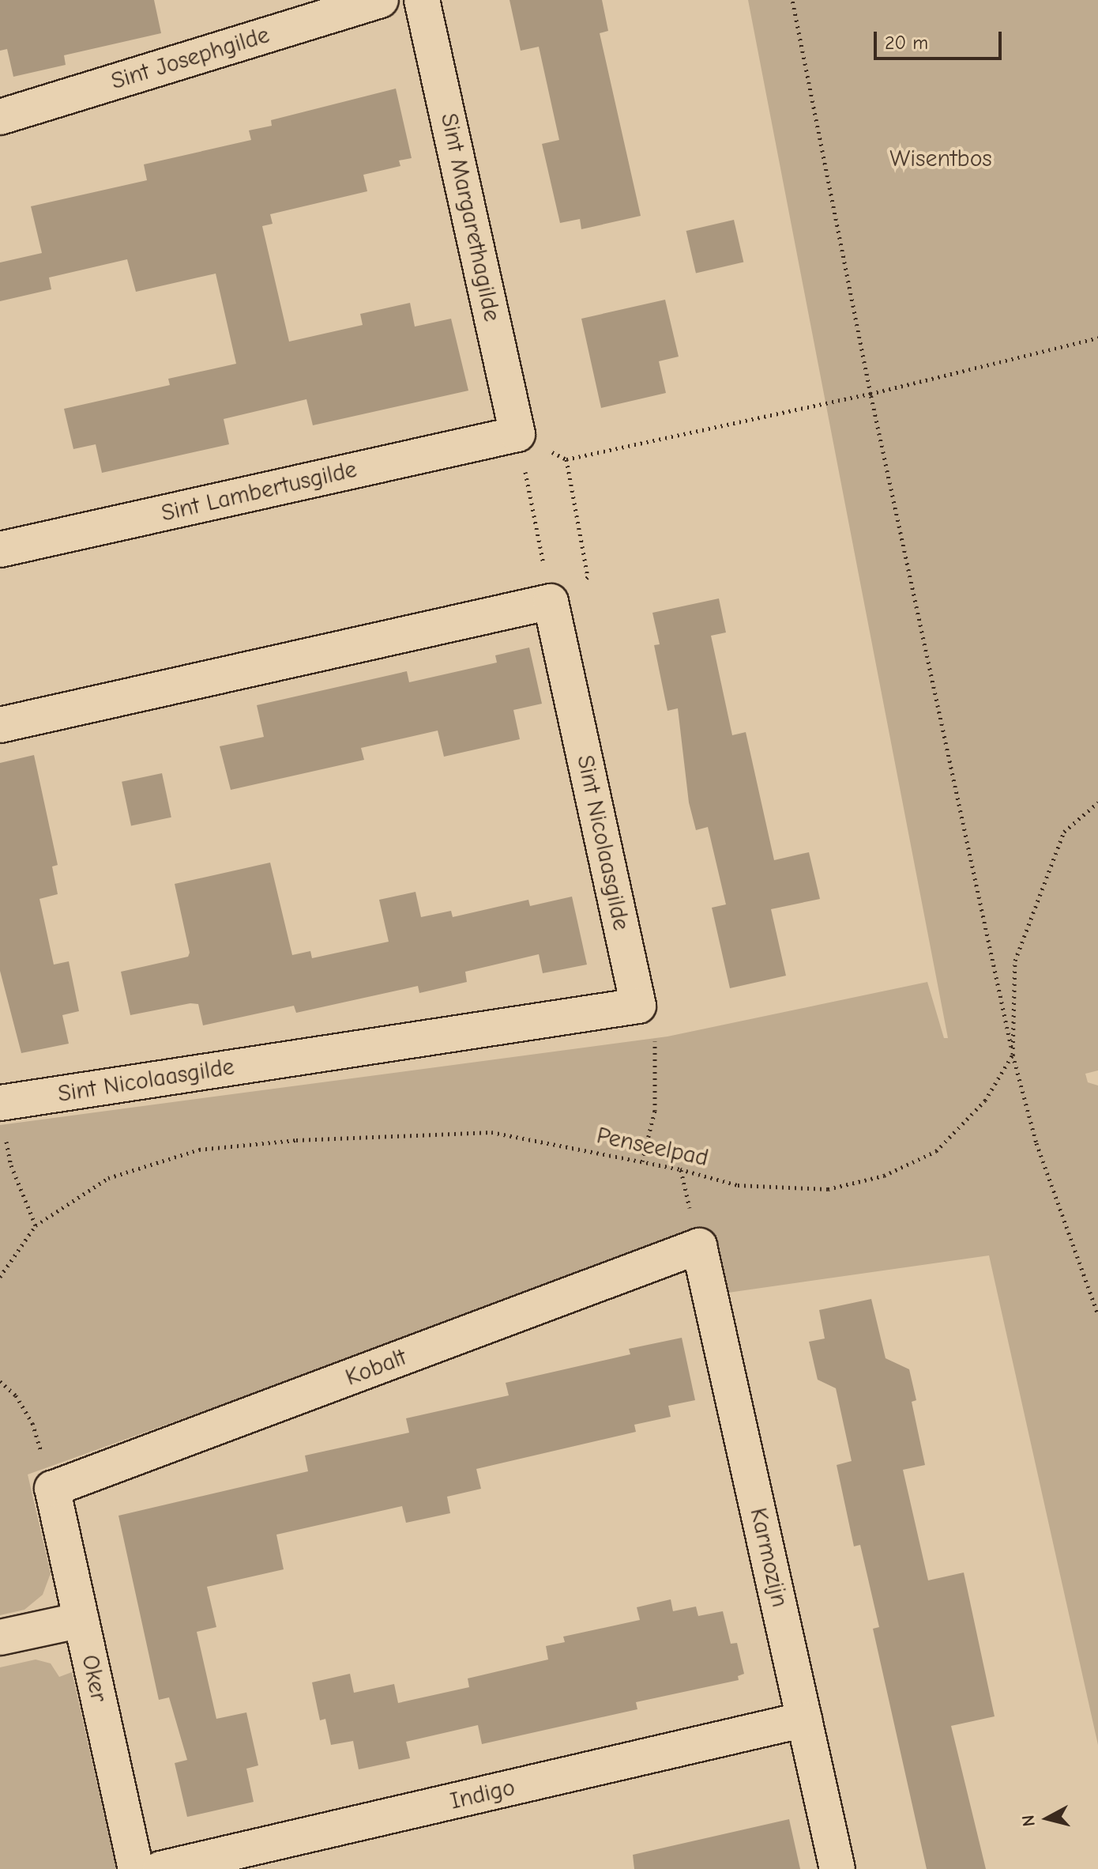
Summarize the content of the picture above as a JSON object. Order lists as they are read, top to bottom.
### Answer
{
  "streets": {
    "street": [
      "Sint Josephgilde",
      "Sint Margarethagilde",
      "Sint Lambertusgilde",
      "Sint Nicolaasgilde",
      "Kobalt",
      "Karmozijn",
      "Oker",
      "Indigo"
    ],
    "path": ["Penseelpad"]
  },
  "crossings": [
    ["Sint Margarethagilde", "Sint Lambertusgilde"],
    ["Kobalt", "Karmozijn"],
    ["Kobalt", "Oker"],
    ["Karmozijn", "Indigo"]
  ],
  "parks": ["Wisentbos"],
  "scale_bar": "20 m",
  "north": "left"
}
